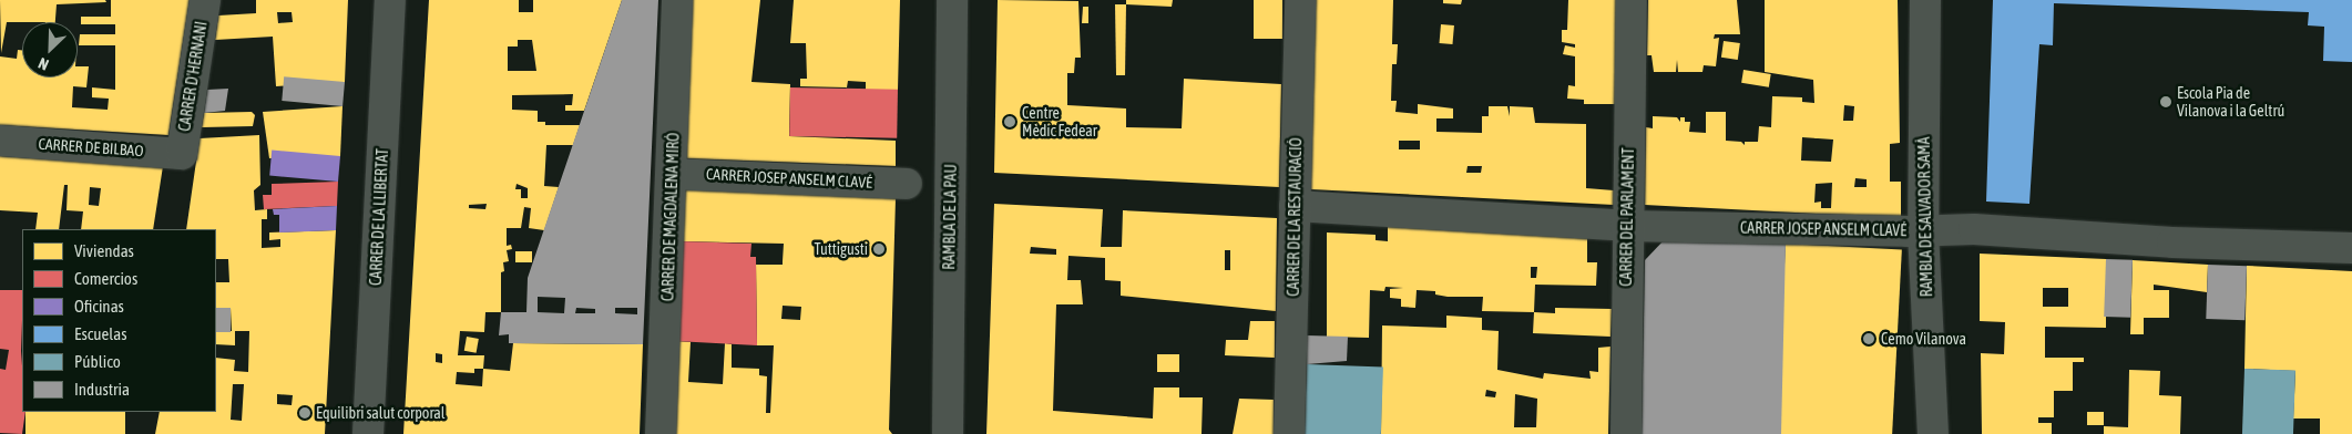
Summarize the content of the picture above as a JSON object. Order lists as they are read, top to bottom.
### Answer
{
  "streets": {
    "street": [
      "CARRER D'HERNANI",
      "CARRER DE BILBAO",
      "CARRER JOSEP ANSELM CLAVÉ",
      "CARRER DE LA LLIBERTAT",
      "CARRER DE MAGDALENA MIRÓ",
      "RAMBLA DE LA PAU",
      "CARRER DE LA RESTAURACIÓ",
      "CARRER DEL PARLAMENT",
      "RAMBLA DE SALVADOR SAMÀ"
    ]
  },
  "crossings": [
    ["CARRER D'HERNANI", "CARRER DE BILBAO"],
    ["CARRER JOSEP ANSELM CLAVÉ", "CARRER DE MAGDALENA MIRÓ"],
    ["CARRER JOSEP ANSELM CLAVÉ", "CARRER DE LA RESTAURACIÓ"],
    ["CARRER JOSEP ANSELM CLAVÉ", "CARRER DEL PARLAMENT"],
    ["CARRER JOSEP ANSELM CLAVÉ", "RAMBLA DE SALVADOR SAMÀ"]
  ],
  "places": [
    "Escola Pia de Vilanova i la Geltrú",
    "Centre Mèdic Fedear",
    "Tuttigusti",
    "Cemo Vilanova",
    "Equilibri salut corporal"
  ],
  "legend": [
    "Viviendas",
    "Comercios",
    "Oficinas",
    "Escuelas",
    "Público",
    "Industria"
  ],
  "north": "bottom left"
}
